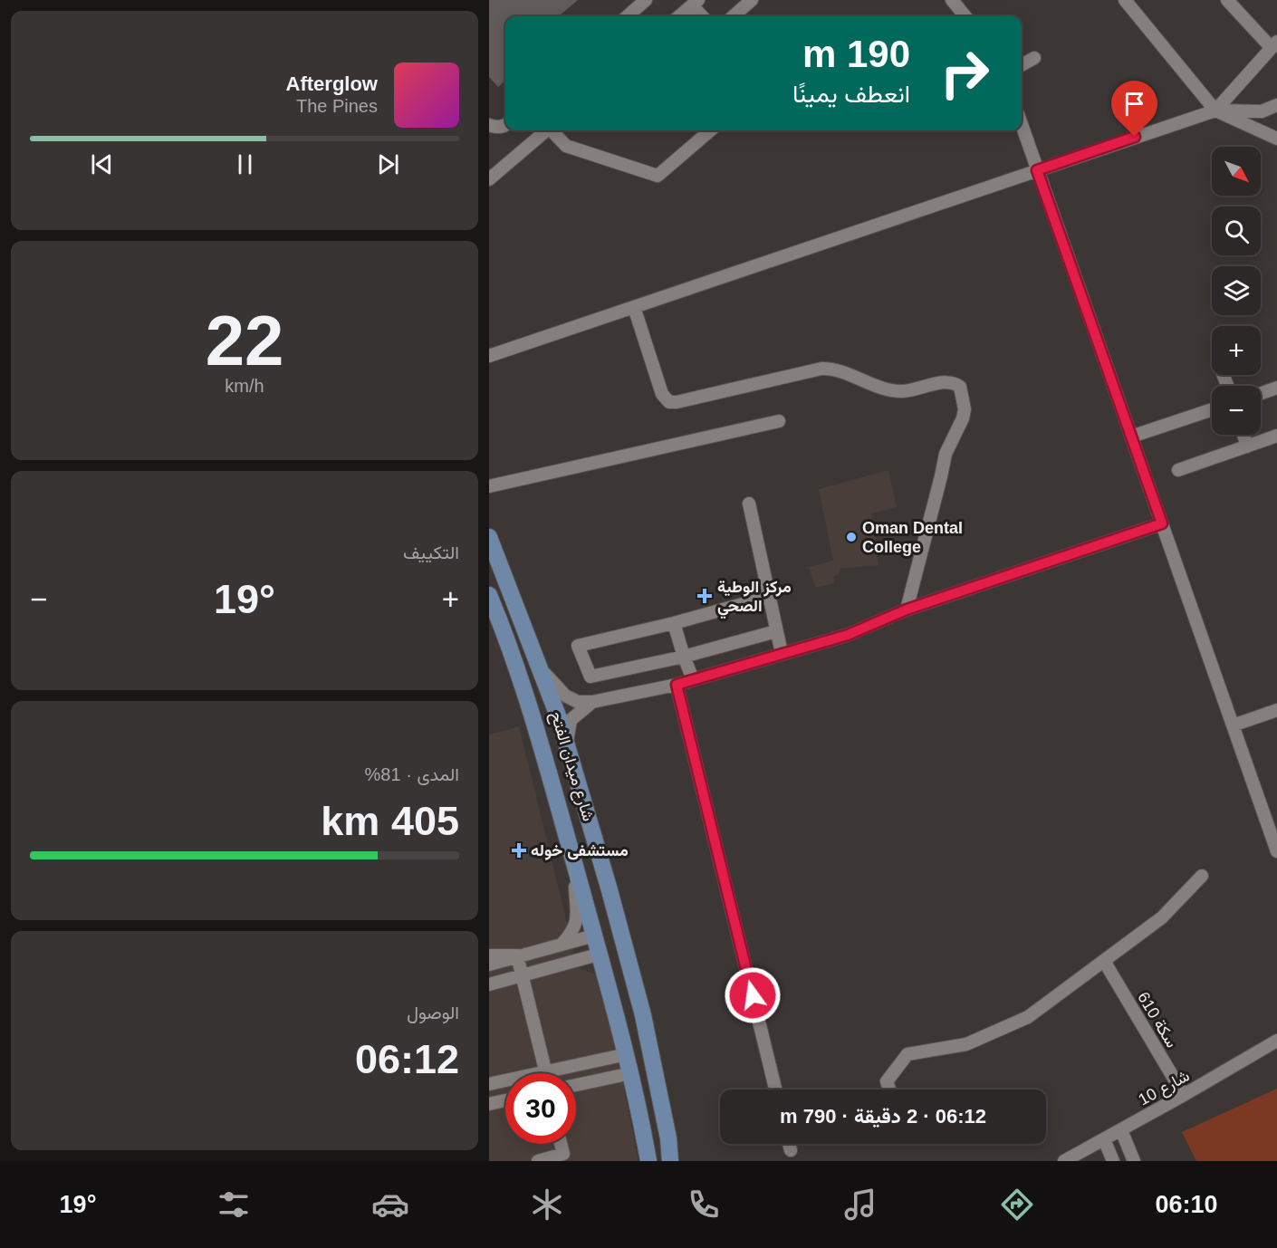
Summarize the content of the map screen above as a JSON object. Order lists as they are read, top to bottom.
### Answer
{
  "streets": {
    "main road": ["شارع ميدان الفتح"],
    "street": ["سكة 610", "شارع 10"]
  },
  "crossings": [
    ["سكة 610", "شارع 10"]
  ],
  "places": {
    "other": ["Oman Dental College"],
    "health": ["مركز الوطية الصحي", "مستشفى خوله"]
  },
  "north": "bottom right",
  "page": {
    "turn": ["190 m", "انعطف يمينًا"],
    "song": ["Afterglow", "The Pines"],
    "map_buttons": ["+", "−"],
    "tile": [
      ["22", "km/h"],
      "التكييف",
      ["المدى · 81%", "405 km"],
      ["الوصول", "06:12"]
    ],
    "heat": ["−", "19°", "+"],
    "limit": "30",
    "trip": "06:12 · 2 دقيقة · 790 m",
    "tabs": ["06:10", "19°"]
  }
}
